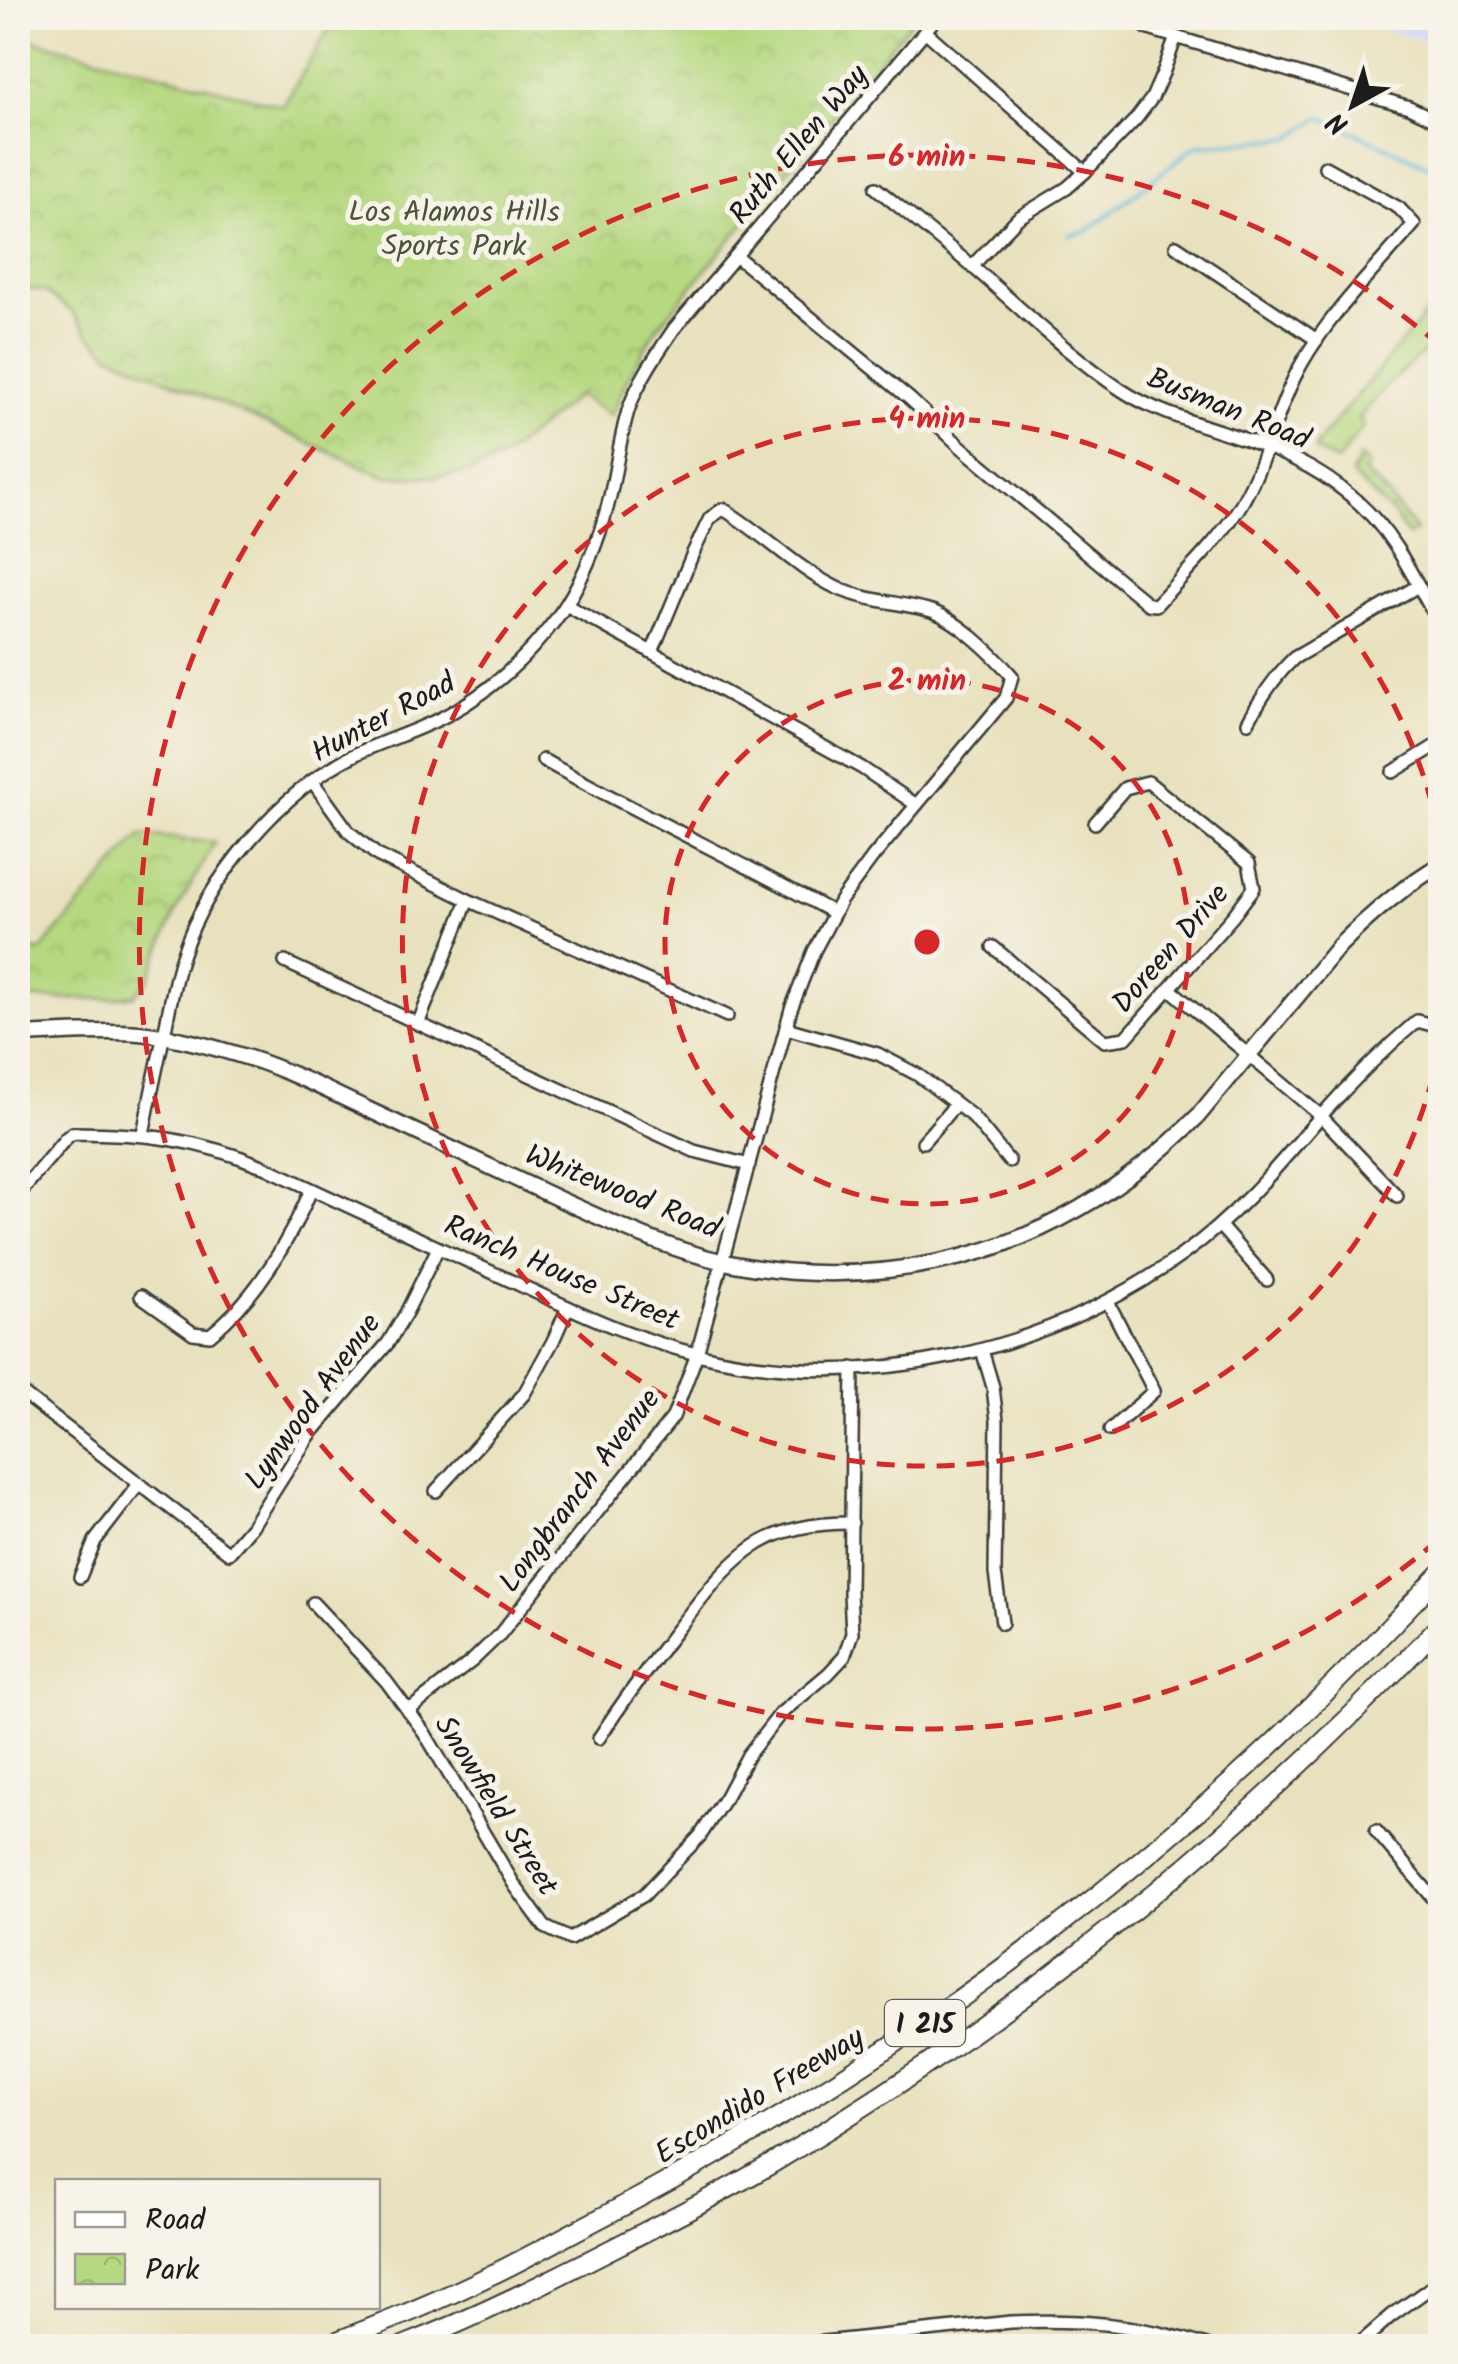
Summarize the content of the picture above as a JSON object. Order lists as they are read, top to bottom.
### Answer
{
  "streets": {
    "highway": ["I 215", "Escondido Freeway"],
    "main road": ["Whitewood Road"],
    "street": [
      "Ruth Ellen Way",
      "Busman Road",
      "Hunter Road",
      "Doreen Drive",
      "Ranch House Street",
      "Lynwood Avenue",
      "Longbranch Avenue",
      "Snowfield Street"
    ]
  },
  "crossings": [
    ["Ruth Ellen Way", "Hunter Road"],
    ["Hunter Road", "Whitewood Road"],
    ["Hunter Road", "Ranch House Street"],
    ["Whitewood Road", "Longbranch Avenue"],
    ["Ranch House Street", "Lynwood Avenue"],
    ["Ranch House Street", "Longbranch Avenue"],
    ["Longbranch Avenue", "Snowfield Street"]
  ],
  "parks": ["Los Alamos Hills Sports Park"],
  "legend": ["Road", "Park"],
  "north": "bottom left",
  "rings": ["6 min", "4 min", "2 min"]
}
